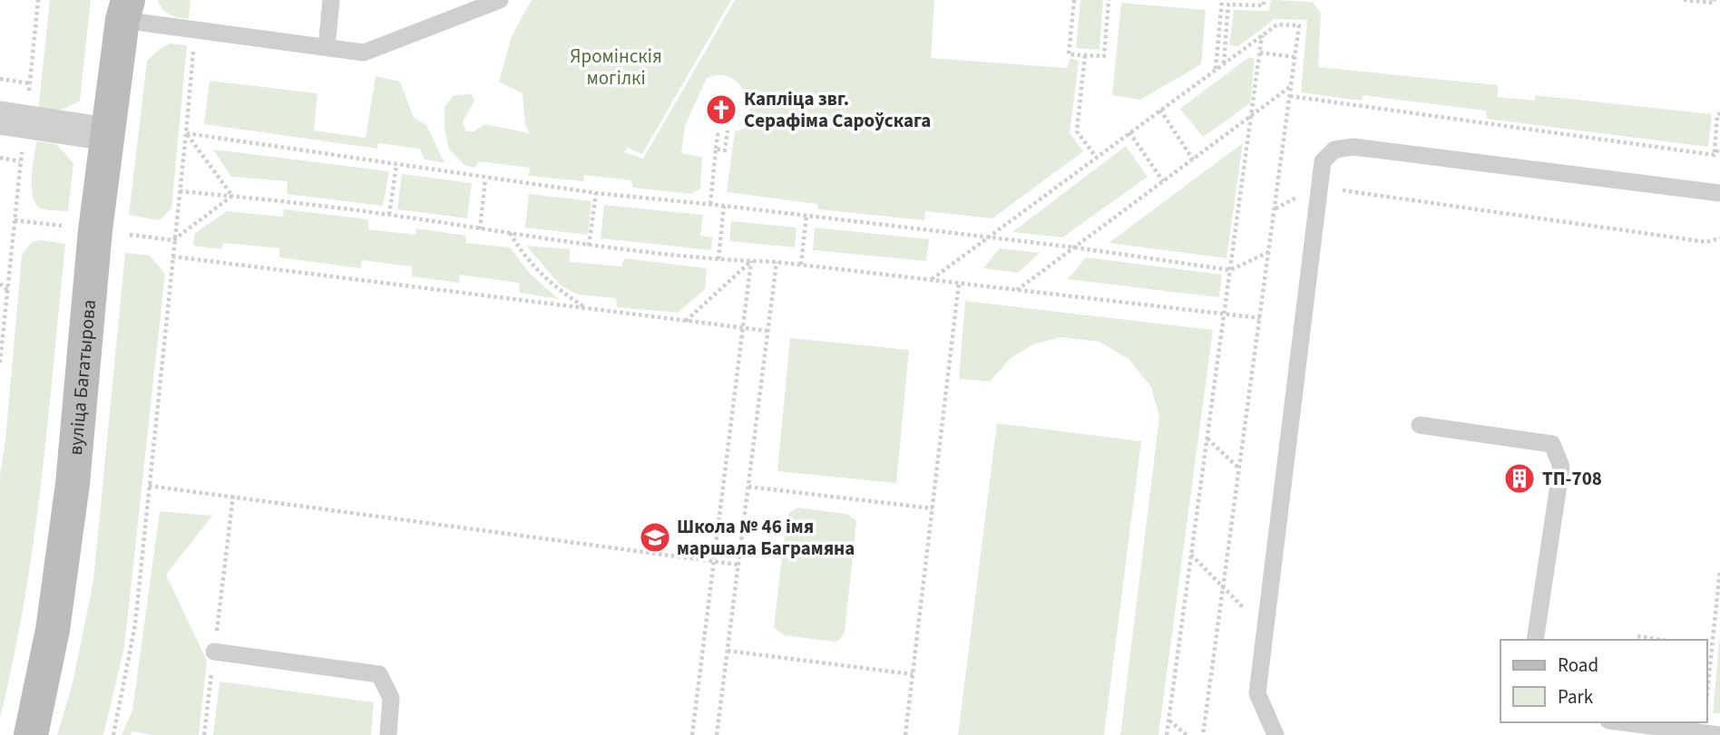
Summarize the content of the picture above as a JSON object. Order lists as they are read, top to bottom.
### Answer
{
  "streets": {
    "street": ["вуліца Багатырова"]
  },
  "parks": ["Яромінскія могілкі"],
  "places": {
    "church": ["Капліца звг. Серафіма Сароўскага"],
    "building": ["ТП-708"],
    "school or university": ["Школа № 46 імя маршала Баграмяна"]
  },
  "legend": ["Road", "Park"]
}
